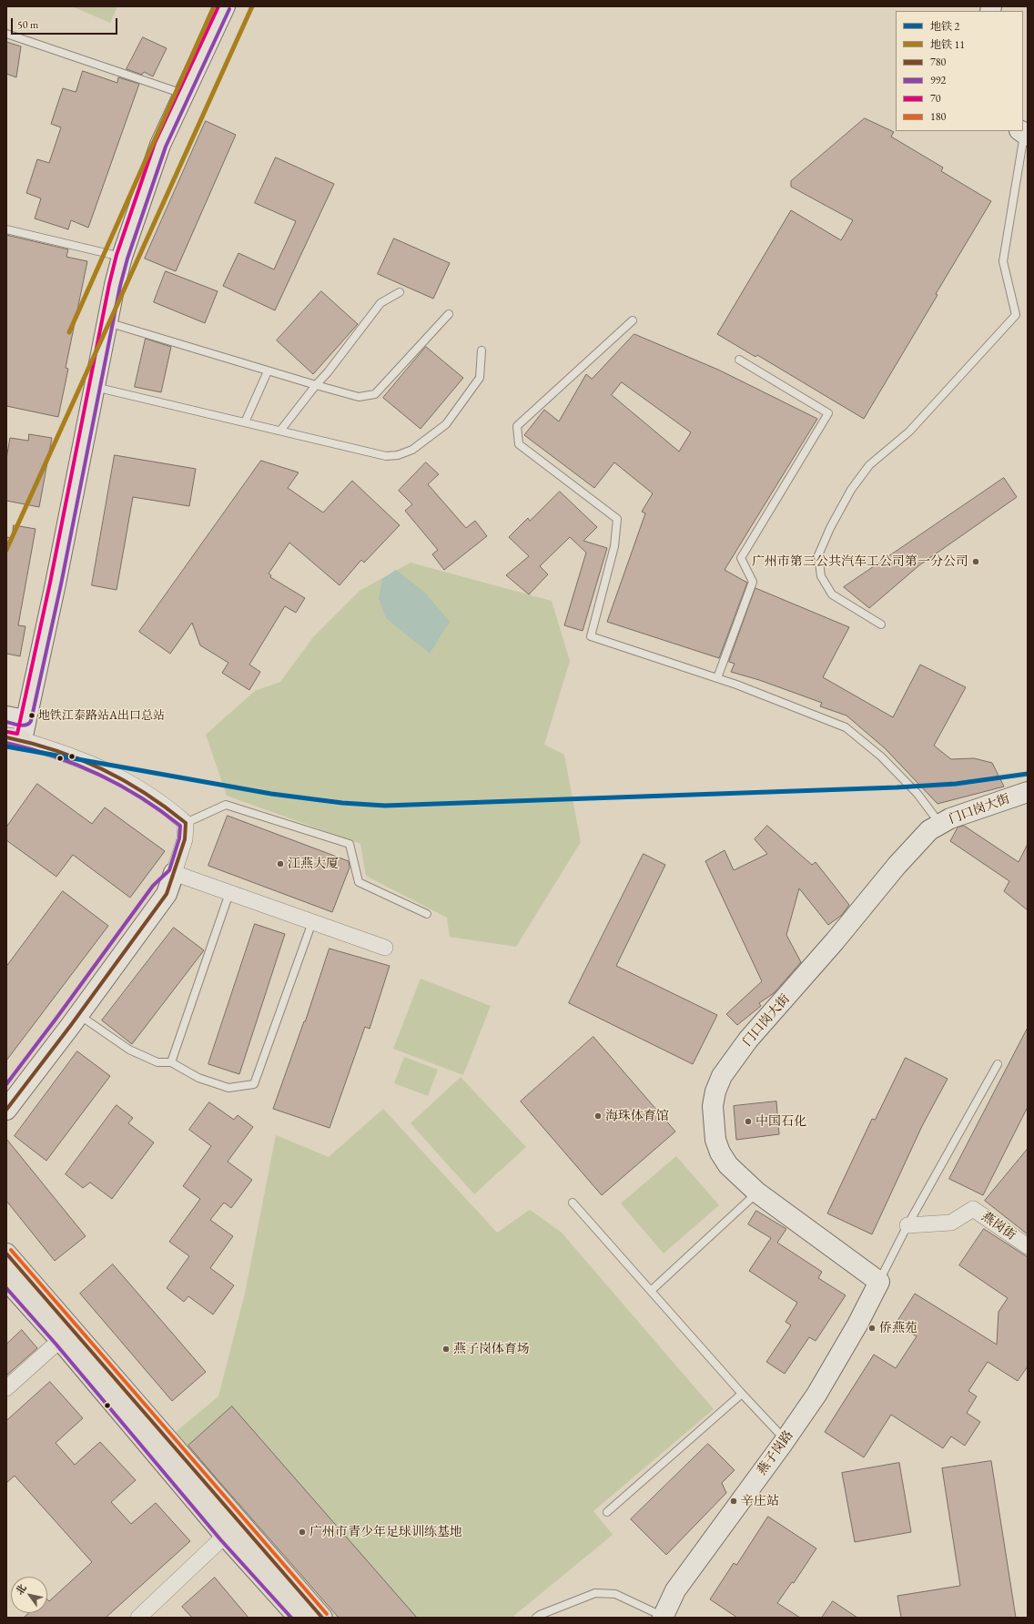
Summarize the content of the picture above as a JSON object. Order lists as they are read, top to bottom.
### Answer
{
  "streets": {
    "street": ["门口岗大街", "燕岗街", "燕子岗路"]
  },
  "crossings": [
    ["门口岗大街", "燕子岗路"]
  ],
  "places": [
    "广州市第三公共汽车工公司第一分公司",
    "地铁江泰路站A出口总站",
    "江燕大厦",
    "海珠体育馆",
    "中国石化",
    "侨燕苑",
    "燕子岗体育场",
    "辛庄站",
    "广州市青少年足球训练基地"
  ],
  "lines": [
    "metro line 11",
    "transit line 70",
    "transit line 992",
    "transit line 780",
    "metro line 2",
    "transit line 180"
  ],
  "legend": [
    "地铁 2",
    "地铁 11",
    "780",
    "992",
    "70",
    "180"
  ],
  "scale_bar": "50 m",
  "north": "top left"
}
